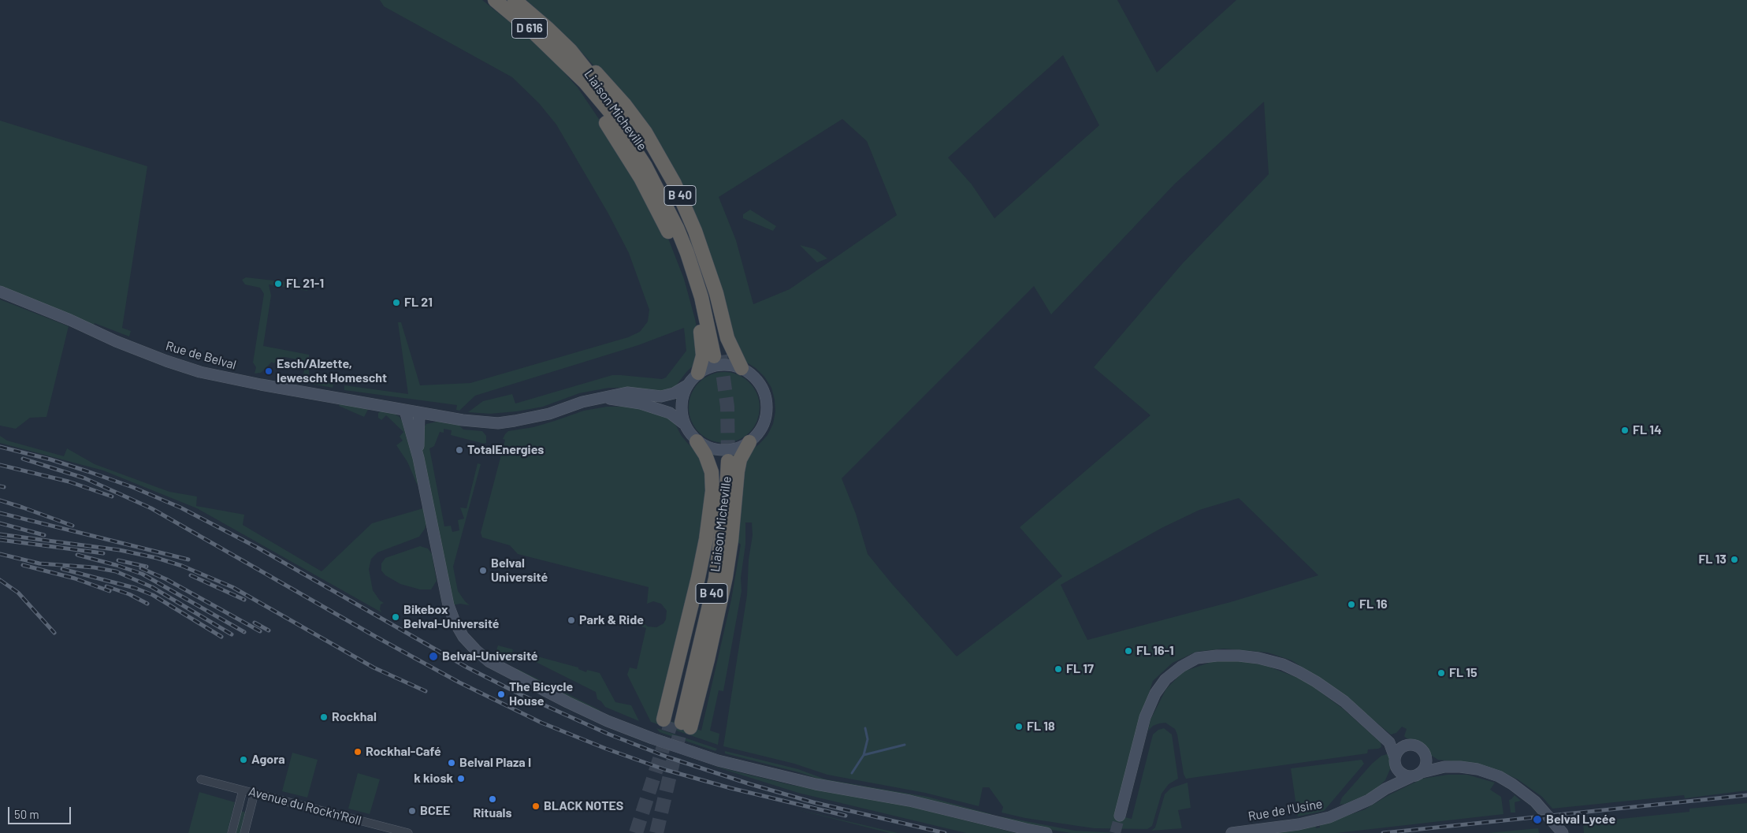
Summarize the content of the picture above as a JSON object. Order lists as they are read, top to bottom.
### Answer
{
  "streets": {
    "highway": ["D 616", "Liaison Micheville", "B 40"],
    "main road": ["Rue de Belval", "Rue de l'Usine"],
    "street": ["Avenue du Rock'n'Roll"]
  },
  "crossings": [
    ["Liaison Micheville", "B 40"],
    ["B 40", "Rue de Belval"]
  ],
  "places": [
    "FL 21-1",
    "FL 21",
    "Esch/Alzette, Iewescht Homescht",
    "FL 14",
    "TotalEnergies",
    "FL 13",
    "Belval Université",
    "FL 16",
    "Bikebox Belval-Université",
    "Park & Ride",
    "FL 16-1",
    "Belval-Université",
    "FL 17",
    "FL 15",
    "The Bicycle House",
    "Rockhal",
    "FL 18",
    "Rockhal-Café",
    "Agora",
    "Belval Plaza I",
    "k kiosk",
    "Rituals",
    "BLACK NOTES",
    "BCEE",
    "Belval Lycée"
  ],
  "scale_bar": "50 m"
}
